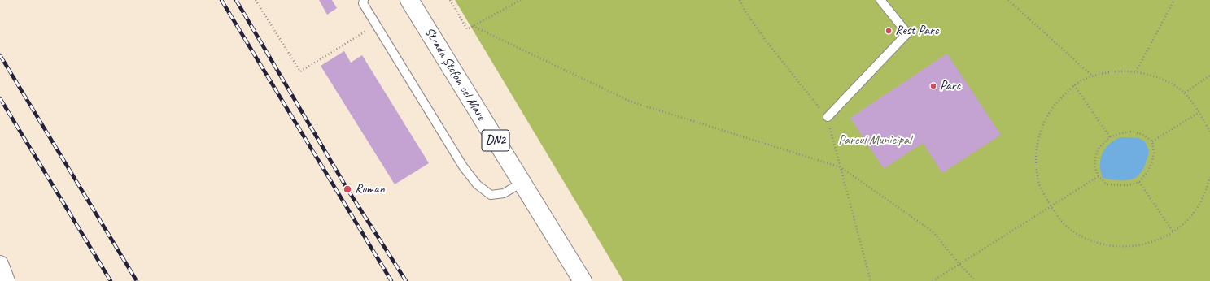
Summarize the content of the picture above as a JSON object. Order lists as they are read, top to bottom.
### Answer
{
  "streets": {
    "main road": ["Strada Ștefan cel Mare", "DN2"]
  },
  "parks": ["Parcul Municipal"],
  "places": ["Rest Parc", "Parc", "Roman"]
}
